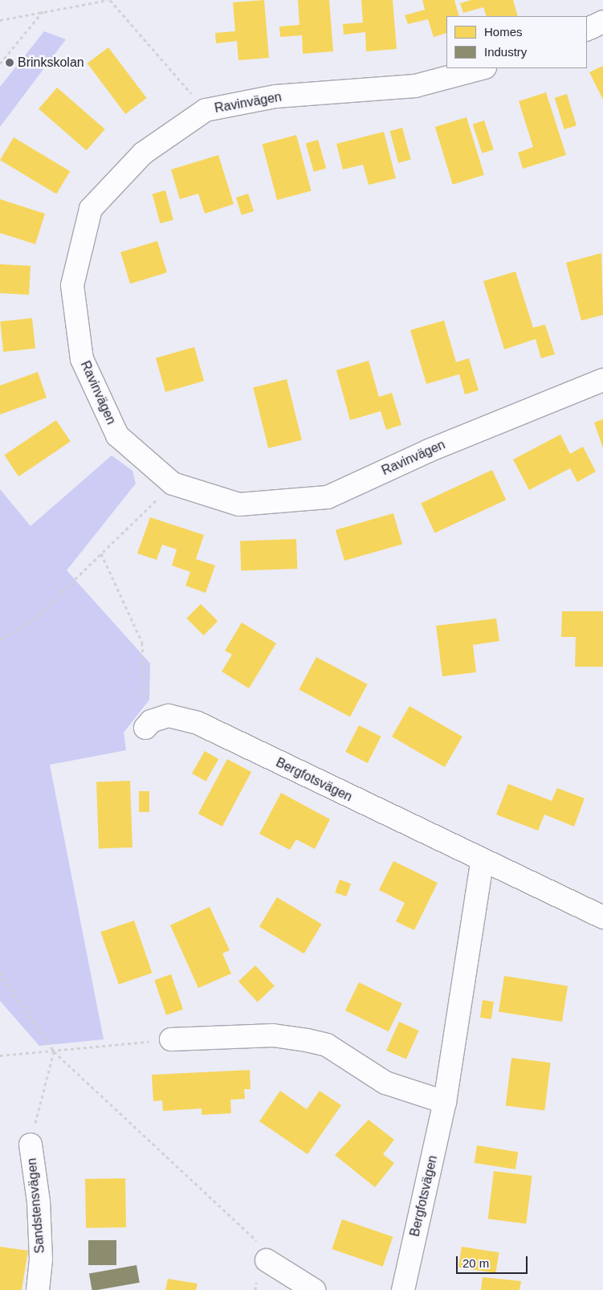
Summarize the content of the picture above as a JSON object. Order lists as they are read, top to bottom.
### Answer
{
  "streets": {
    "street": ["Ravinvägen", "Bergfotsvägen", "Sandstensvägen"]
  },
  "places": ["Brinkskolan"],
  "legend": ["Homes", "Industry"],
  "scale_bar": "20 m"
}
